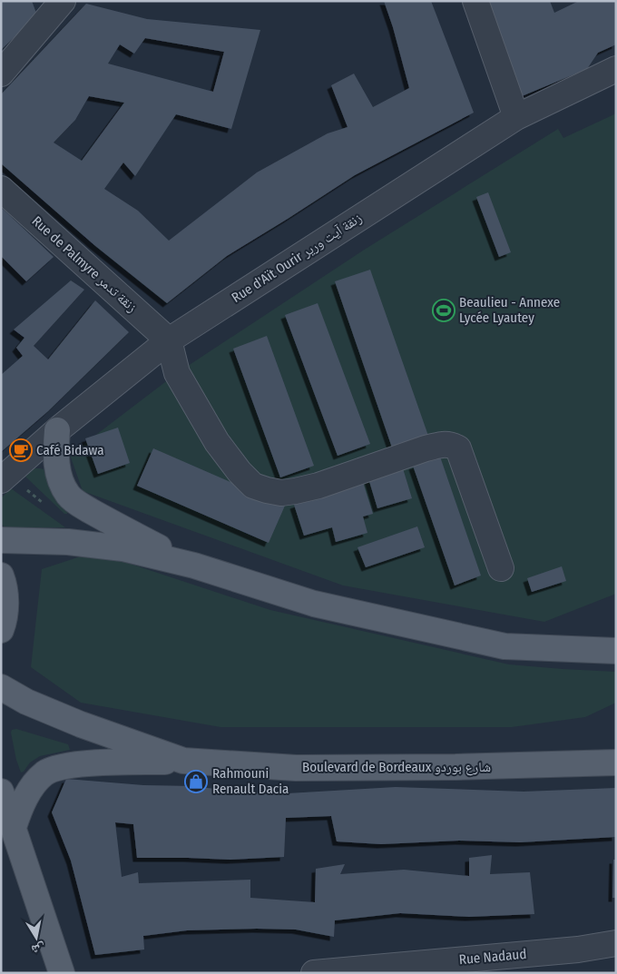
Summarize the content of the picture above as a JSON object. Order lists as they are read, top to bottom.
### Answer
{
  "streets": {
    "main road": ["Boulevard de Bordeaux شارع بوردو"],
    "street": ["Rue d'Aït Ourir زنقة آيت ورير", "Rue de Palmyre زنقة تدمر", "Rue Nadaud"]
  },
  "crossings": [
    ["Rue d'Aït Ourir زنقة آيت ورير", "Rue de Palmyre زنقة تدمر"]
  ],
  "places": {
    "sports": ["Beaulieu - Annexe Lycée Lyautey"],
    "cafe": ["Café Bidawa"],
    "shop": ["Rahmouni Renault Dacia"]
  },
  "north": "bottom"
}
